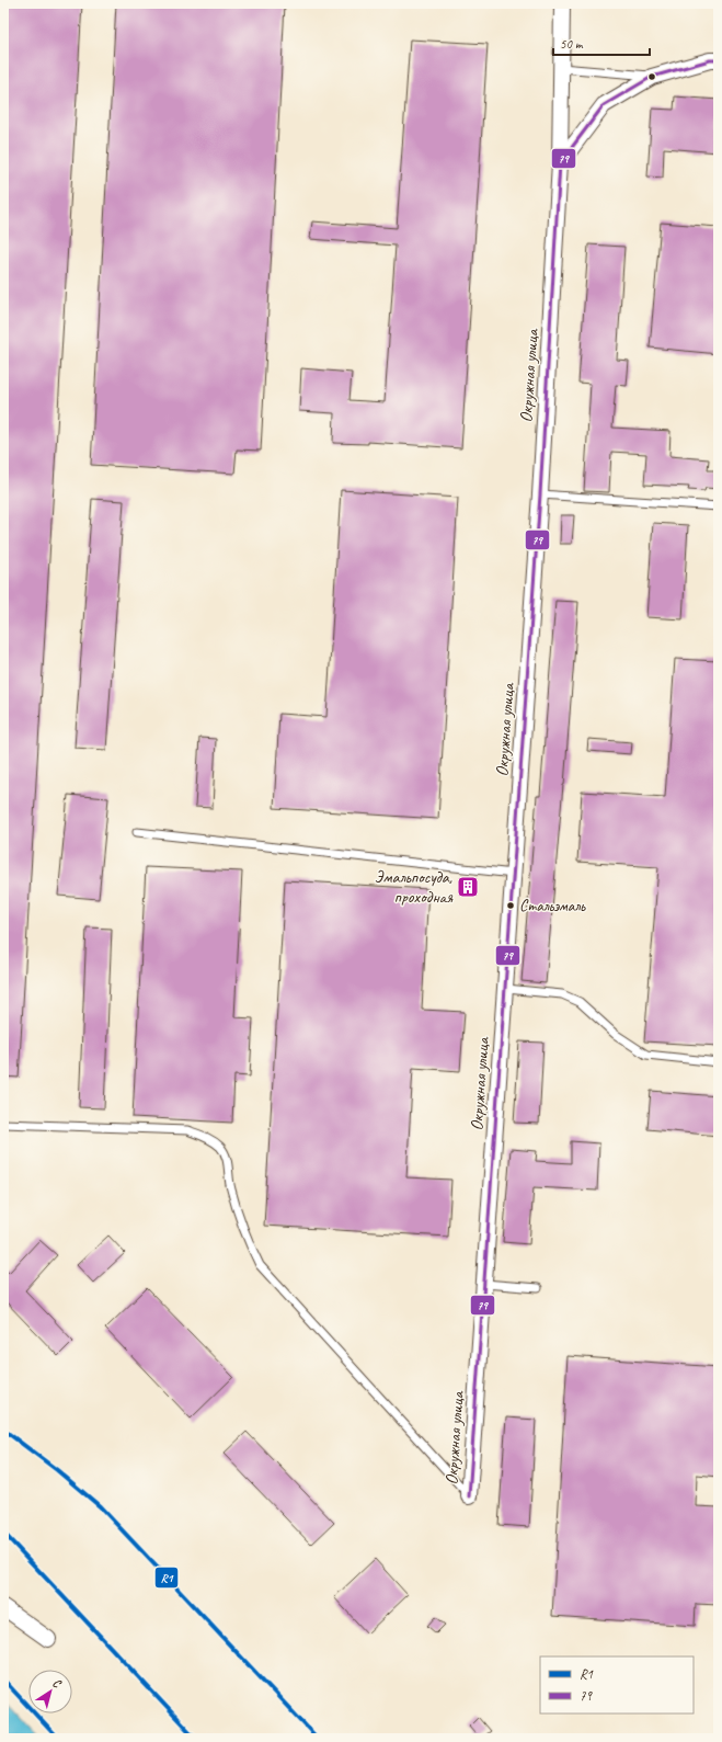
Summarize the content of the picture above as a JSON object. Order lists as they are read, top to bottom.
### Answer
{
  "streets": {
    "street": ["Окружная улица"]
  },
  "places": {
    "building": ["Эмальпосуда, проходная"],
    "other": ["Стальэмаль"]
  },
  "lines": ["transit line 79", "transit line R1"],
  "legend": ["R1", "79"],
  "scale_bar": "50 m",
  "north": "top right"
}
